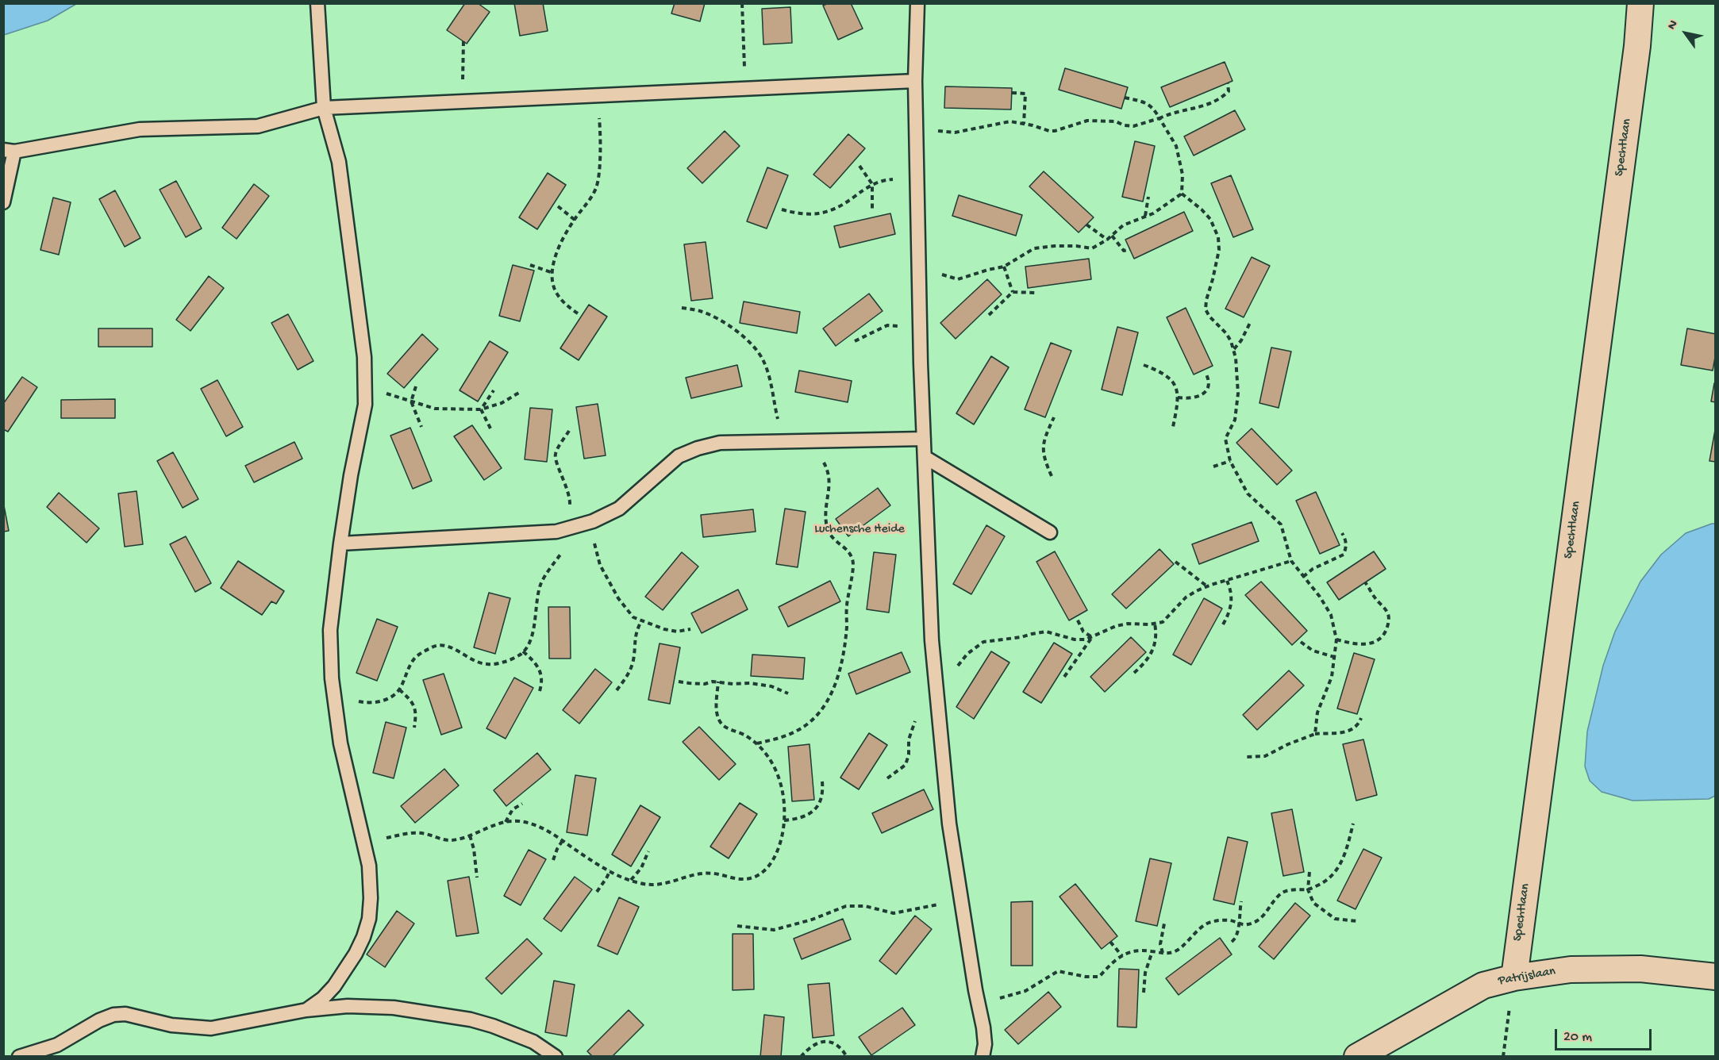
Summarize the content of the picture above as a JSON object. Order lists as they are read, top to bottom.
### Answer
{
  "streets": {
    "street": ["Spechtlaan", "Patrijslaan"]
  },
  "crossings": [
    ["Spechtlaan", "Patrijslaan"]
  ],
  "parks": ["Luchensche Heide"],
  "scale_bar": "20 m",
  "north": "top left"
}
